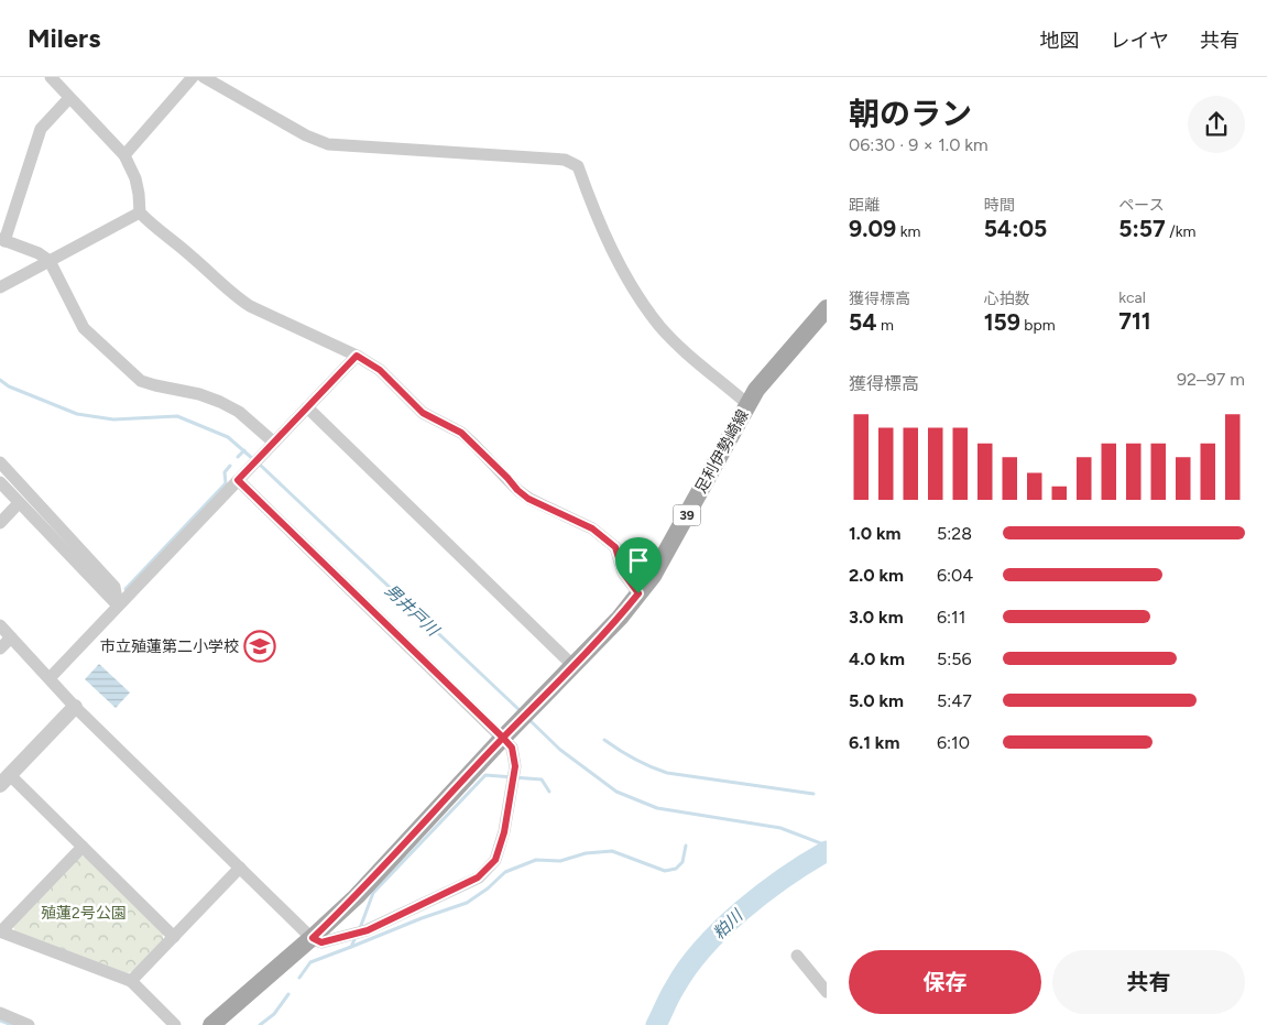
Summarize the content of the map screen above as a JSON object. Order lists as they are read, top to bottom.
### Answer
{
  "streets": {
    "main road": ["足利伊勢崎線", "39"]
  },
  "water": ["男井戸川", "粕川"],
  "parks": ["殖蓮2号公園"],
  "places": {
    "school or university": ["市立殖蓮第二小学校"]
  },
  "page": {
    "header": "Milers",
    "nav": ["地図", "レイヤ", "共有"],
    "heading": ["朝のラン", "06:30 · 9 × 1.0 km"],
    "stats": [
      ["距離", "9.09 km"],
      ["時間", "54:05"],
      ["ペース", "5:57 /km"],
      ["獲得標高", "54 m"],
      ["心拍数", "159 bpm"],
      ["kcal", "711"]
    ],
    "chart": ["獲得標高", "92–97 m"],
    "list": [
      {
        "name": "1.0 km",
        "note": "5:28"
      },
      {
        "name": "2.0 km",
        "note": "6:04"
      },
      {
        "name": "3.0 km",
        "note": "6:11"
      },
      {
        "name": "4.0 km",
        "note": "5:56"
      },
      {
        "name": "5.0 km",
        "note": "5:47"
      },
      {
        "name": "6.1 km",
        "note": "6:10"
      }
    ],
    "buttons": ["保存", "共有"]
  }
}
